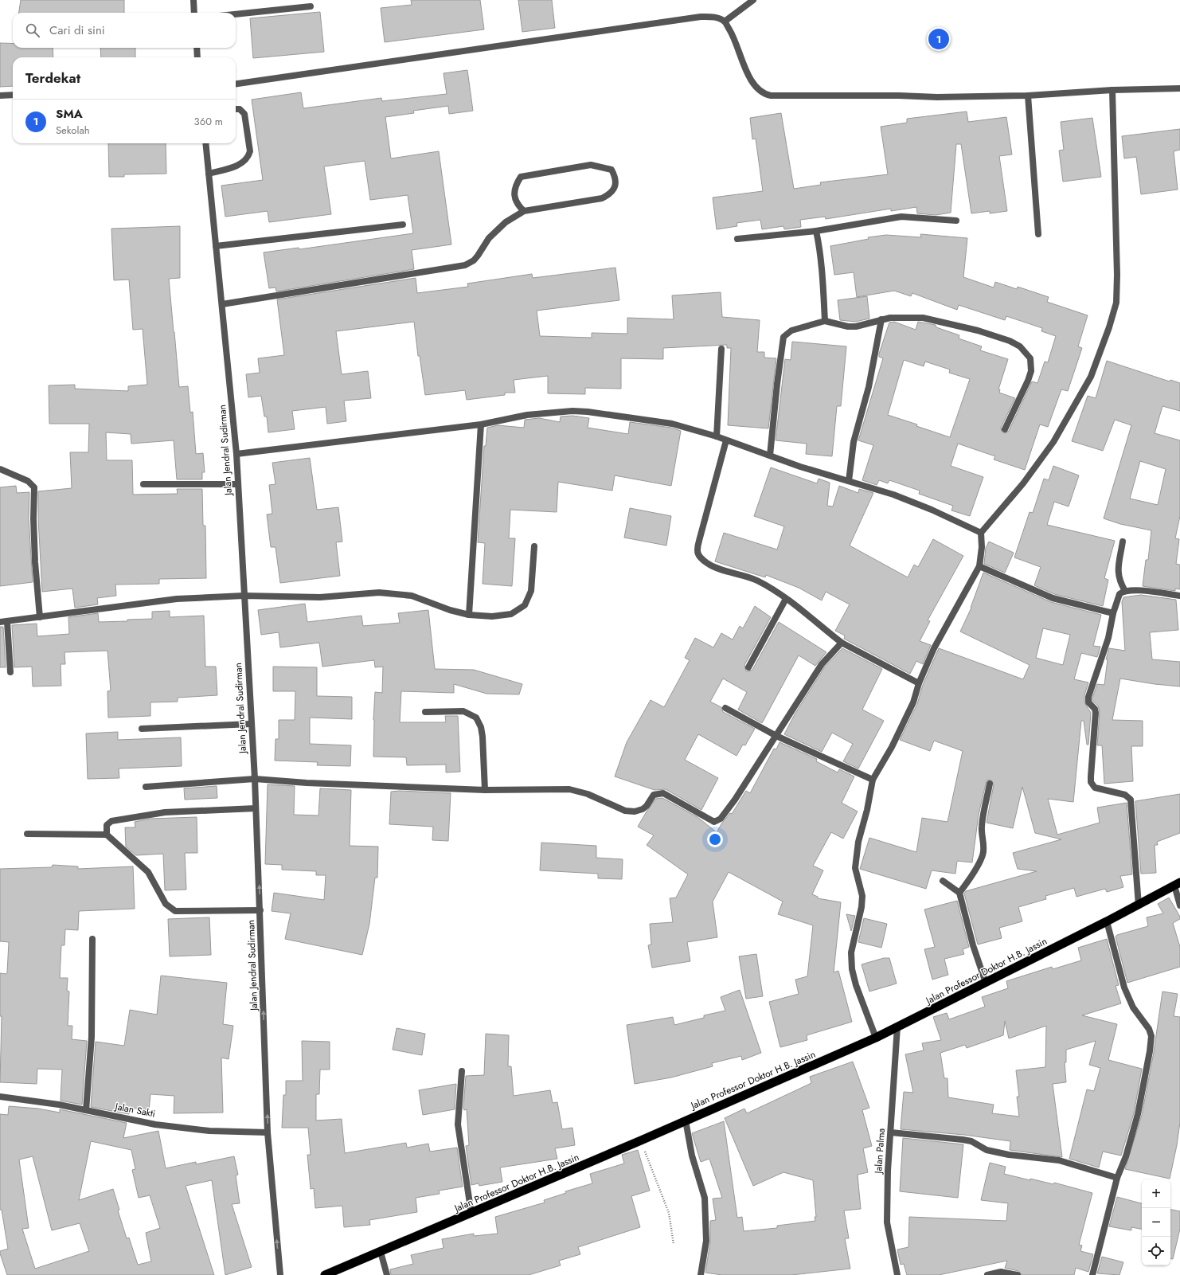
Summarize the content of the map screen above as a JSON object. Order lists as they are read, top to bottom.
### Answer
{
  "streets": {
    "highway": ["Jalan Professor Doktor H.B. Jassin"],
    "street": ["Jalan Jendral Sudirman", "Jalan Sakti", "Jalan Palma"]
  },
  "crossings": [
    ["Jalan Jendral Sudirman", "Jalan Sakti"],
    ["Jalan Professor Doktor H.B. Jassin", "Jalan Palma"]
  ],
  "one_way": ["Jalan Jendral Sudirman"],
  "page": {
    "search": "Cari di sini",
    "pins": "1",
    "heading": "Terdekat",
    "list": [
      {
        "mark": "1",
        "name": "SMA",
        "note": "Sekolah",
        "value": "360 m"
      }
    ],
    "map_buttons": ["+", "−"]
  }
}
